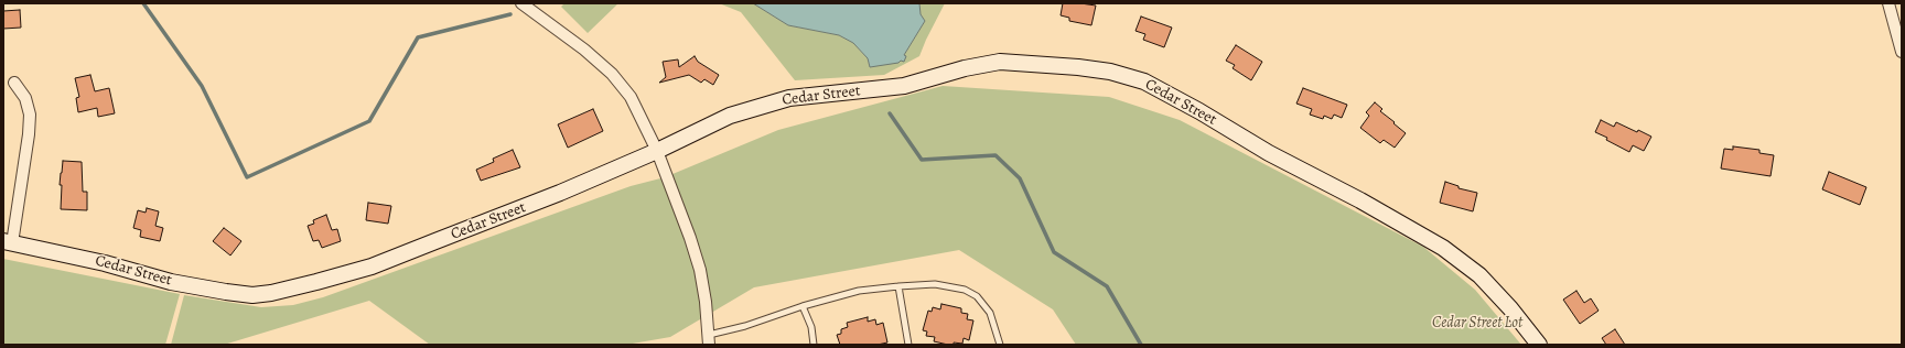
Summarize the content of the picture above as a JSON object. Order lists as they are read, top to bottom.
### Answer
{
  "streets": {
    "street": ["Cedar Street"]
  },
  "parks": ["Cedar Street Lot"]
}
